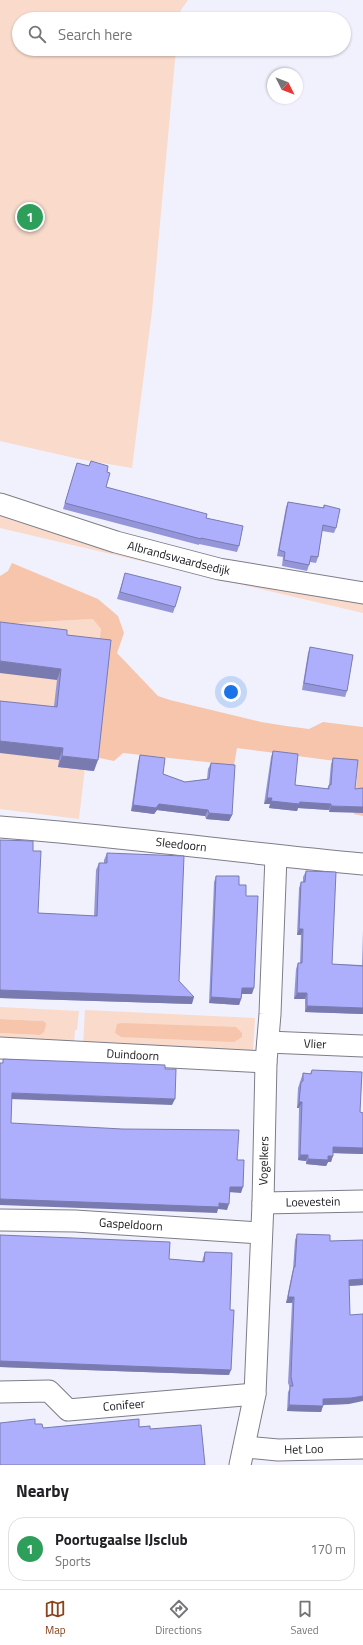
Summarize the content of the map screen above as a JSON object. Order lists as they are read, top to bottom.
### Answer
{
  "streets": {
    "street": [
      "Albrandswaardsedijk",
      "Sleedoorn",
      "Vlier",
      "Duindoorn",
      "Vogelkers",
      "Loevestein",
      "Gaspeldoorn",
      "Conifeer",
      "Het Loo"
    ]
  },
  "crossings": [
    ["Sleedoorn", "Vogelkers"],
    ["Vlier", "Duindoorn"],
    ["Vlier", "Vogelkers"],
    ["Duindoorn", "Vogelkers"],
    ["Vogelkers", "Loevestein"],
    ["Vogelkers", "Gaspeldoorn"],
    ["Vogelkers", "Conifeer"],
    ["Vogelkers", "Het Loo"]
  ],
  "north": "bottom right",
  "page": {
    "search": "Search here",
    "pins": "1",
    "heading": "Nearby",
    "list": [
      {
        "mark": "1",
        "name": "Poortugaalse IJsclub",
        "note": "Sports",
        "value": "170 m"
      }
    ],
    "nav": ["Map", "Directions", "Saved"]
  }
}
